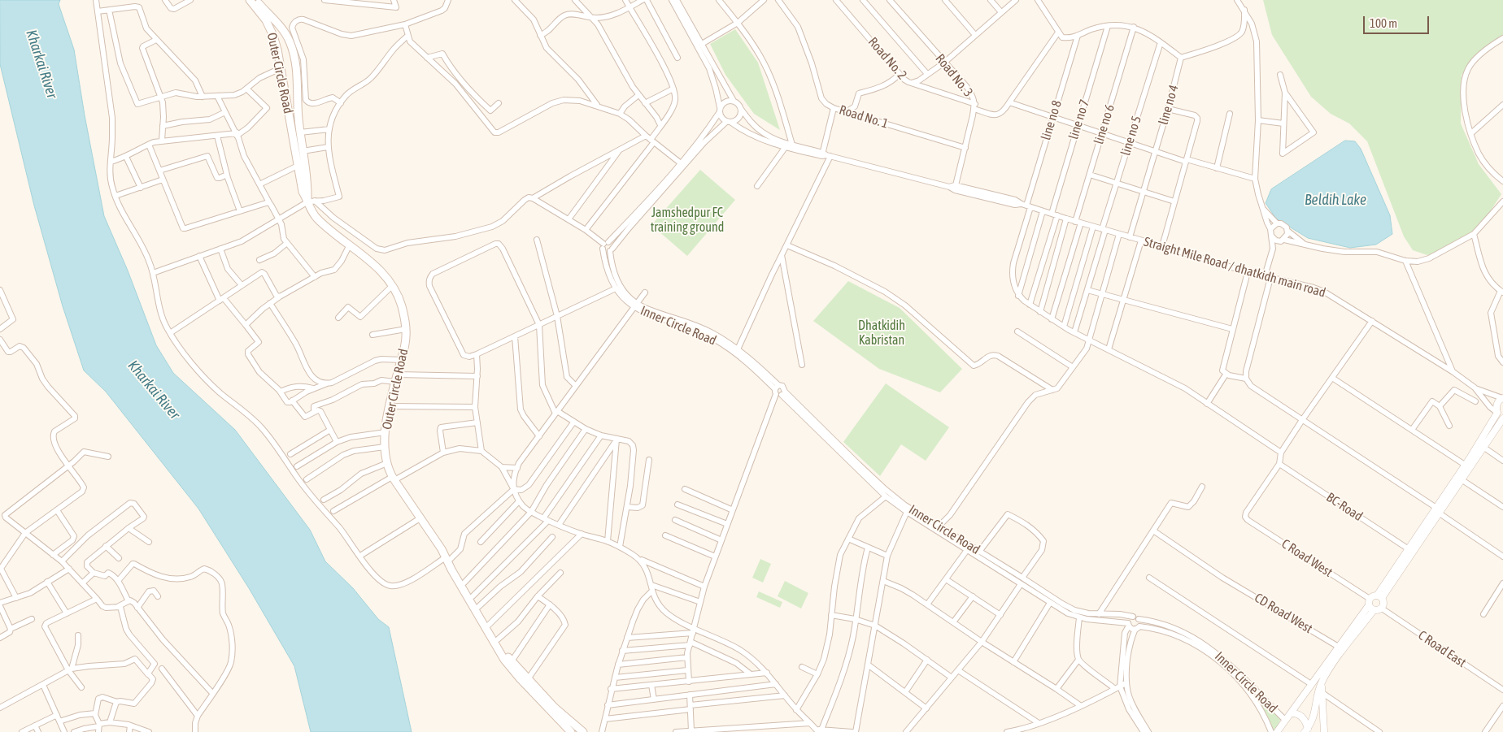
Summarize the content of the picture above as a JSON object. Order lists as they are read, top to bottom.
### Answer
{
  "streets": {
    "main road": ["Outer Circle Road"],
    "street": [
      "Road No. 2",
      "Road No. 3",
      "line no 4",
      "Road No. 1",
      "line no 7",
      "line no 8",
      "line no 6",
      "line no 5",
      "Straight Mile Road / dhatkidh main road",
      "Inner Circle Road",
      "BC-Road",
      "C Road West",
      "CD Road West",
      "C Road East"
    ]
  },
  "crossings": [
    ["Road No. 2", "Road No. 3"],
    ["Road No. 3", "Road No. 1"],
    ["Road No. 3", "Straight Mile Road / dhatkidh main road"],
    ["line no 4", "Straight Mile Road / dhatkidh main road"],
    ["line no 7", "Straight Mile Road / dhatkidh main road"],
    ["line no 8", "Straight Mile Road / dhatkidh main road"],
    ["line no 6", "Straight Mile Road / dhatkidh main road"],
    ["line no 5", "Straight Mile Road / dhatkidh main road"],
    ["BC-Road", "C Road West"],
    ["C Road West", "C Road East"]
  ],
  "water": ["Kharkai River", "Beldih Lake"],
  "parks": ["Jamshedpur FC training ground", "Dhatkidih Kabristan"],
  "scale_bar": "100 m"
}
